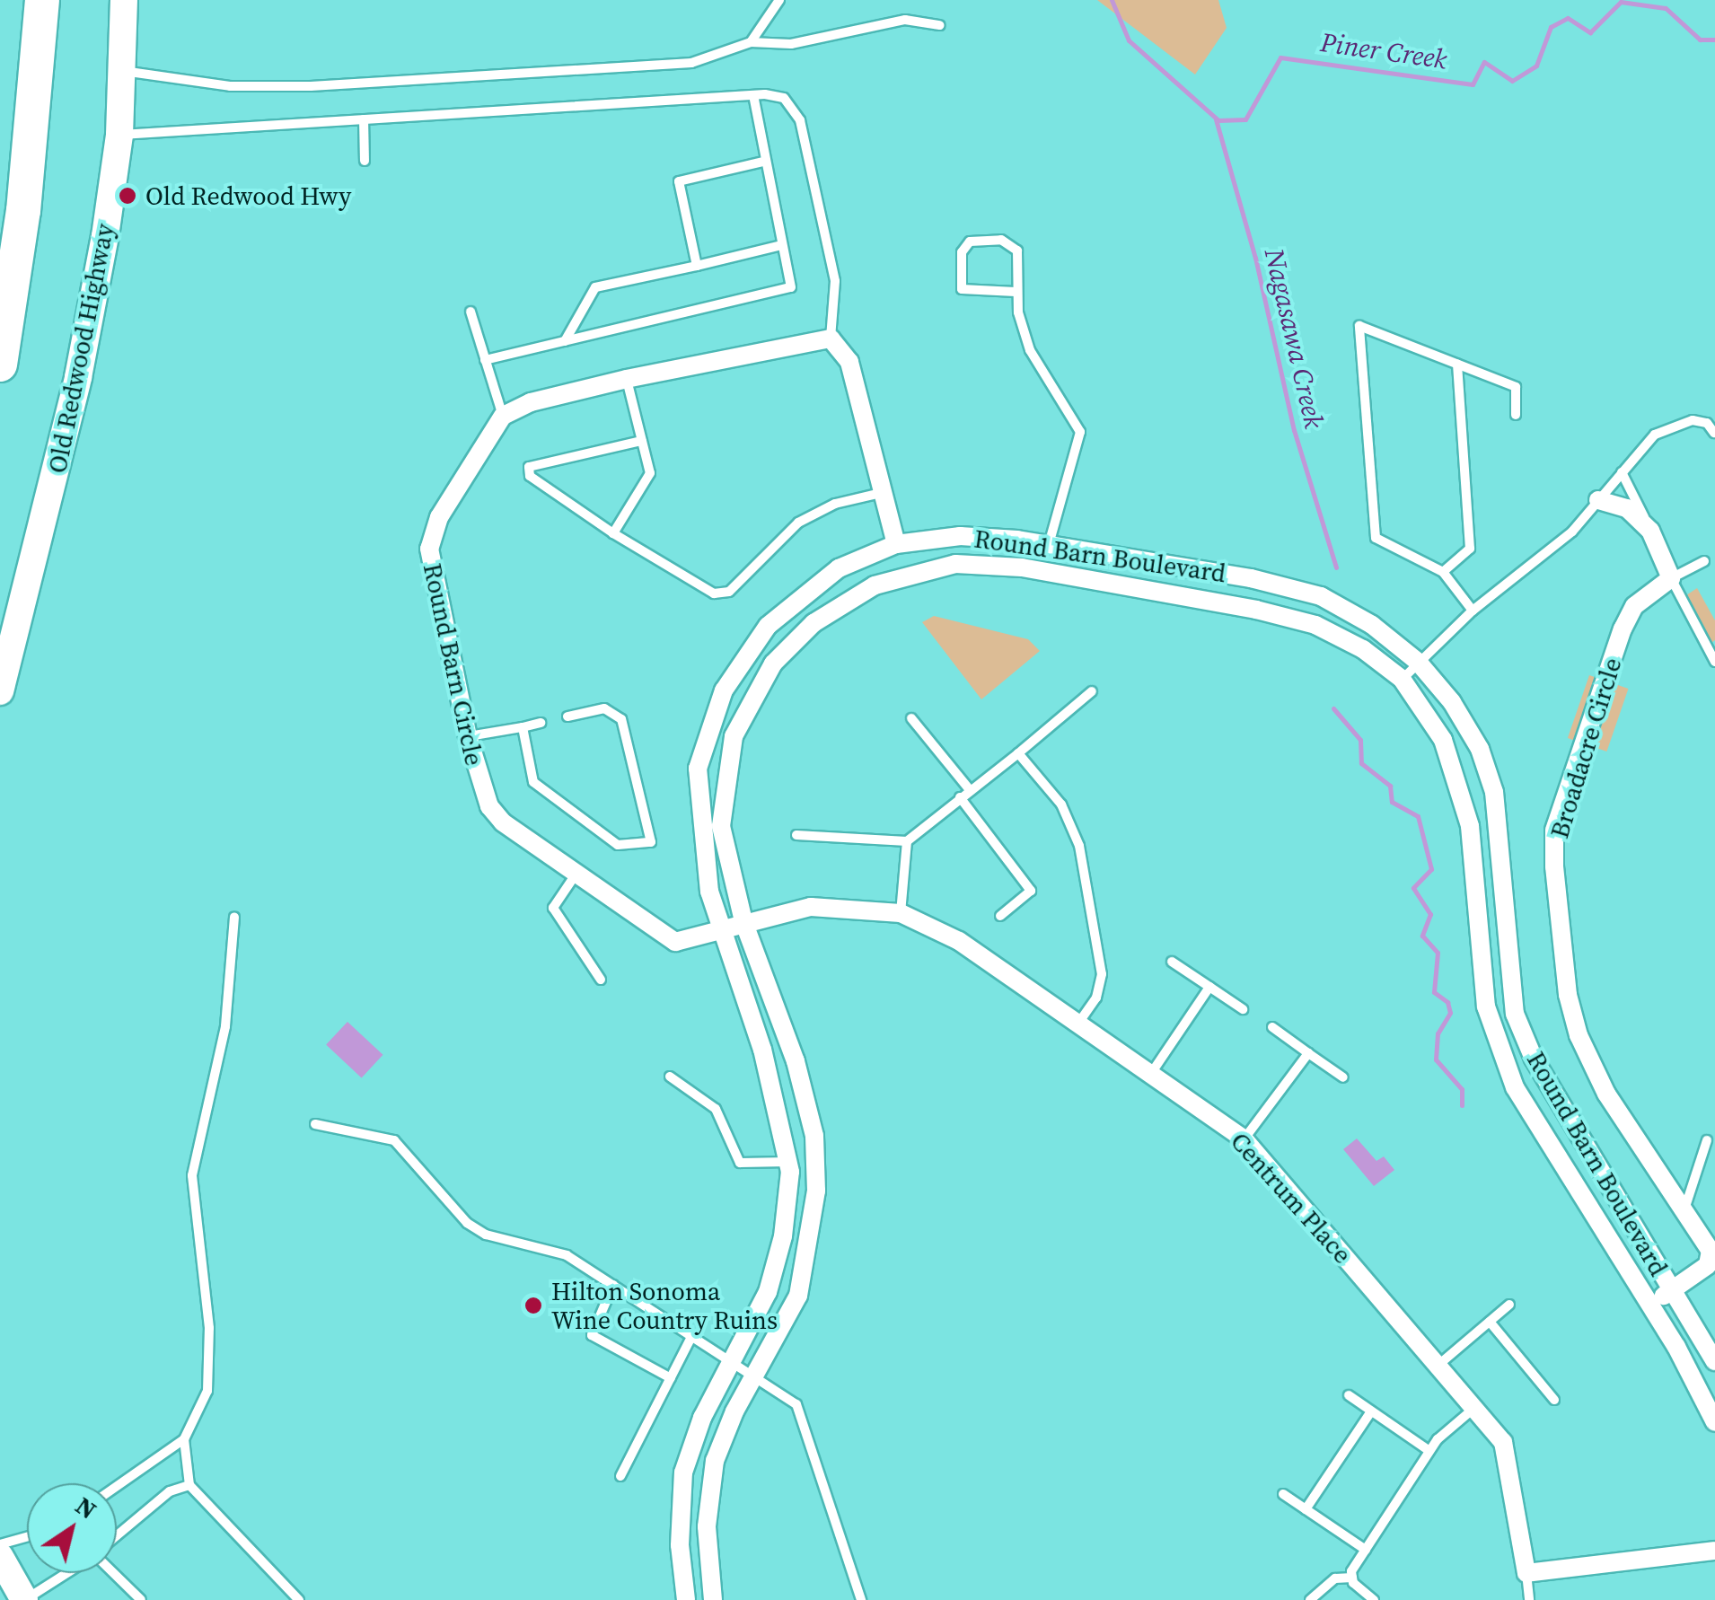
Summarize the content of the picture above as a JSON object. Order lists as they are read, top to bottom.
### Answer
{
  "streets": {
    "main road": ["Old Redwood Highway"],
    "street": [
      "Round Barn Boulevard",
      "Round Barn Circle",
      "Broadacre Circle",
      "Centrum Place"
    ]
  },
  "crossings": [
    ["Round Barn Boulevard", "Round Barn Circle"],
    ["Round Barn Boulevard", "Broadacre Circle"],
    ["Round Barn Boulevard", "Centrum Place"],
    ["Round Barn Circle", "Centrum Place"]
  ],
  "water": ["Piner Creek", "Nagasawa Creek"],
  "places": ["Old Redwood Hwy", "Hilton Sonoma Wine Country Ruins"],
  "north": "top right"
}
